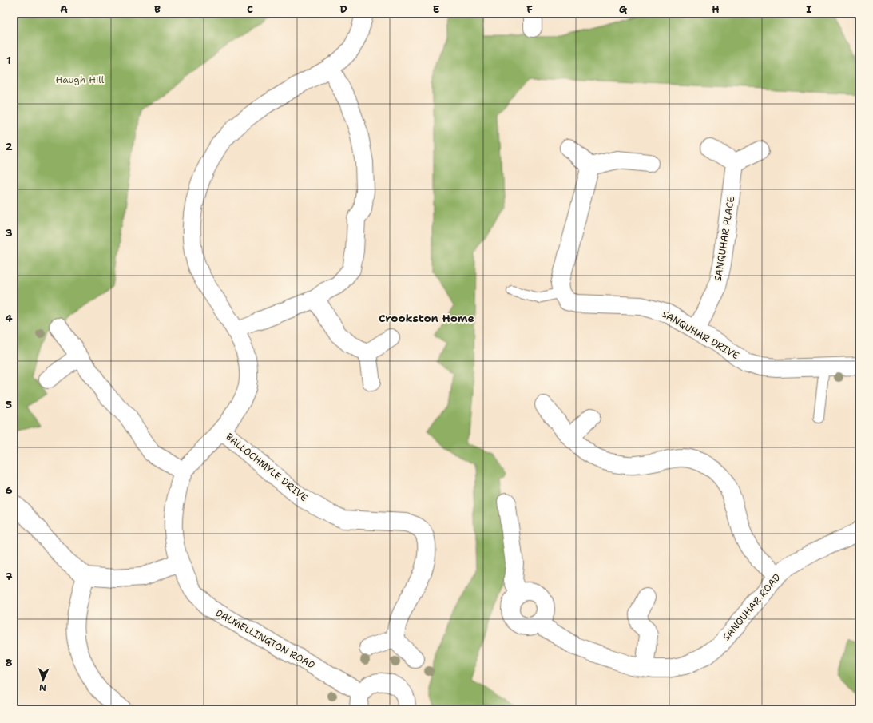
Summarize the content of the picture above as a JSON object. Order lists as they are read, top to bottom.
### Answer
{
  "streets": {
    "street": [
      "SANQUHAR PLACE",
      "SANQUHAR DRIVE",
      "BALLOCHMYLE DRIVE",
      "SANQUHAR ROAD",
      "DALMELLINGTON ROAD"
    ]
  },
  "crossings": [
    ["SANQUHAR PLACE", "SANQUHAR DRIVE"],
    ["BALLOCHMYLE DRIVE", "DALMELLINGTON ROAD"]
  ],
  "districts": ["Crookston Home"],
  "parks": ["Haugh Hill"],
  "north": "bottom",
  "grid": {
    "columns": [
      "A",
      "B",
      "C",
      "D",
      "E",
      "F",
      "G",
      "H",
      "I"
    ],
    "rows": [
      "1",
      "2",
      "3",
      "4",
      "5",
      "6",
      "7",
      "8"
    ]
  }
}
